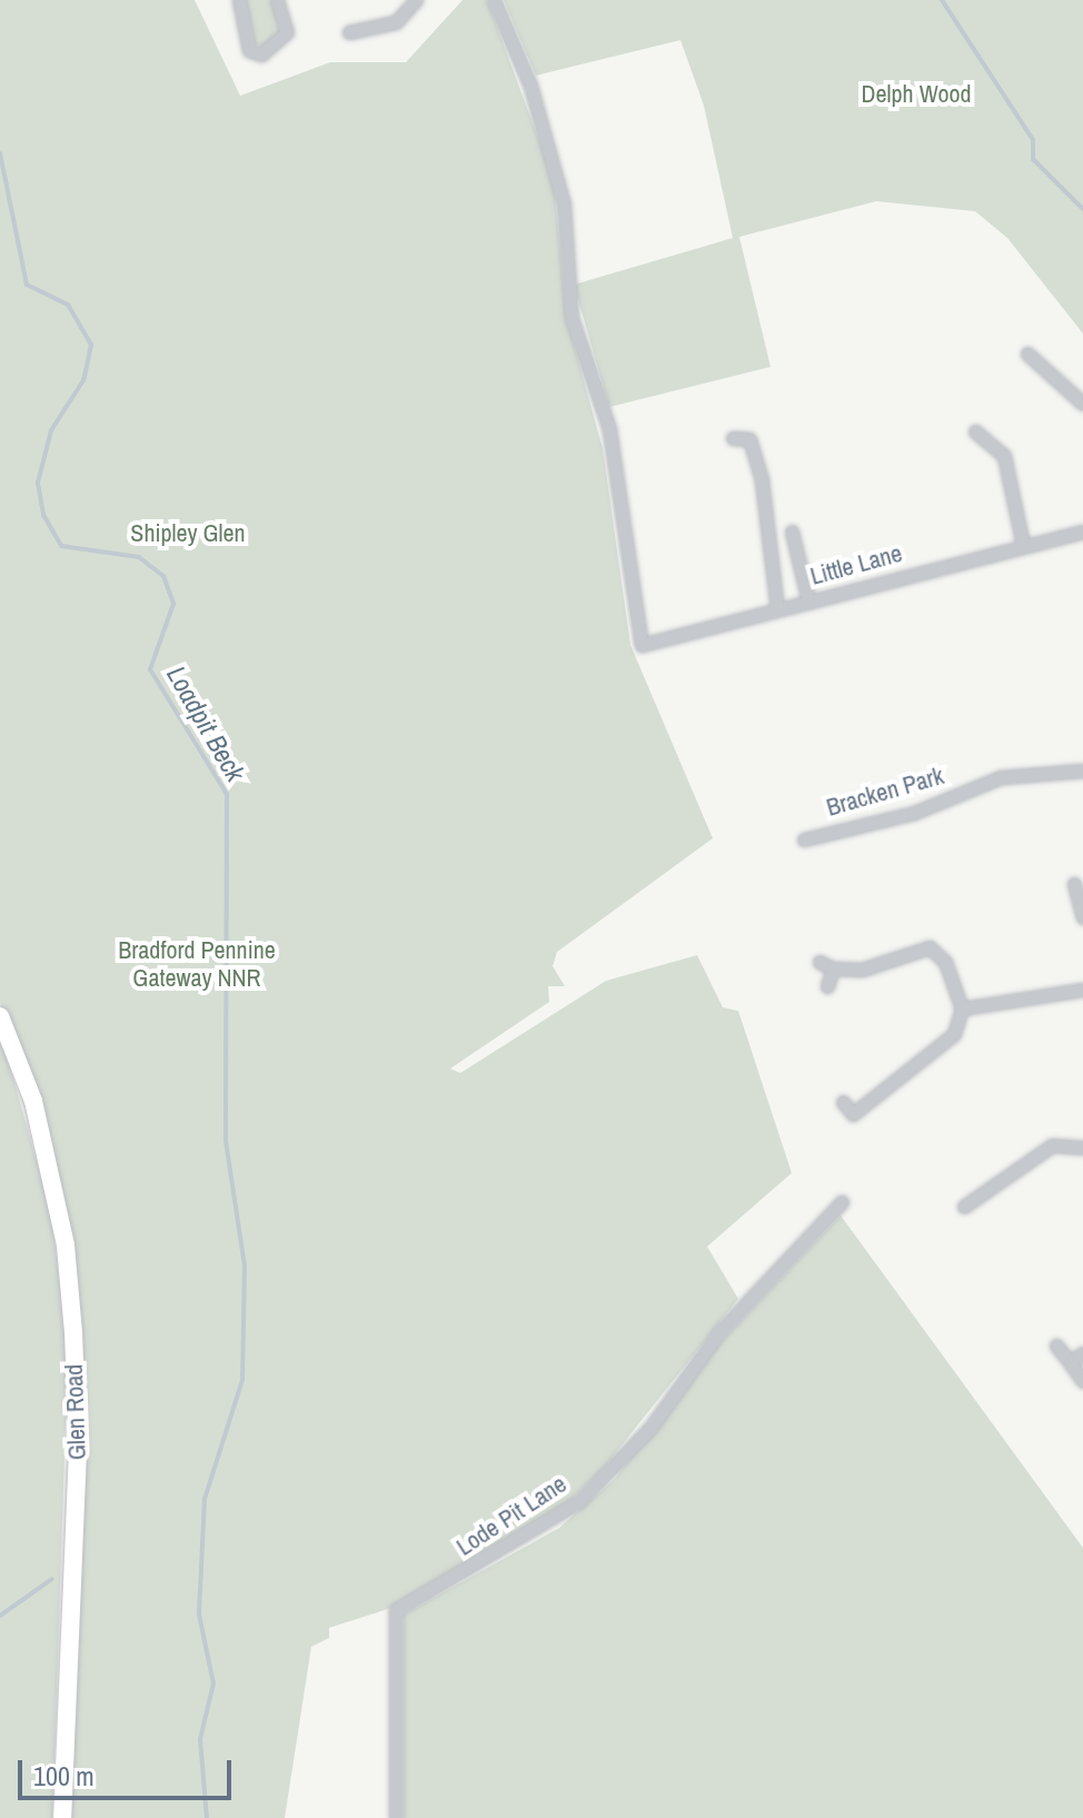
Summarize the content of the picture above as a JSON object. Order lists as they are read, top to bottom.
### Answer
{
  "streets": {
    "street": [
      "Little Lane",
      "Bracken Park",
      "Glen Road",
      "Lode Pit Lane"
    ]
  },
  "water": ["Loadpit Beck"],
  "parks": ["Delph Wood", "Shipley Glen", "Bradford Pennine Gateway NNR"],
  "scale_bar": "100 m"
}
